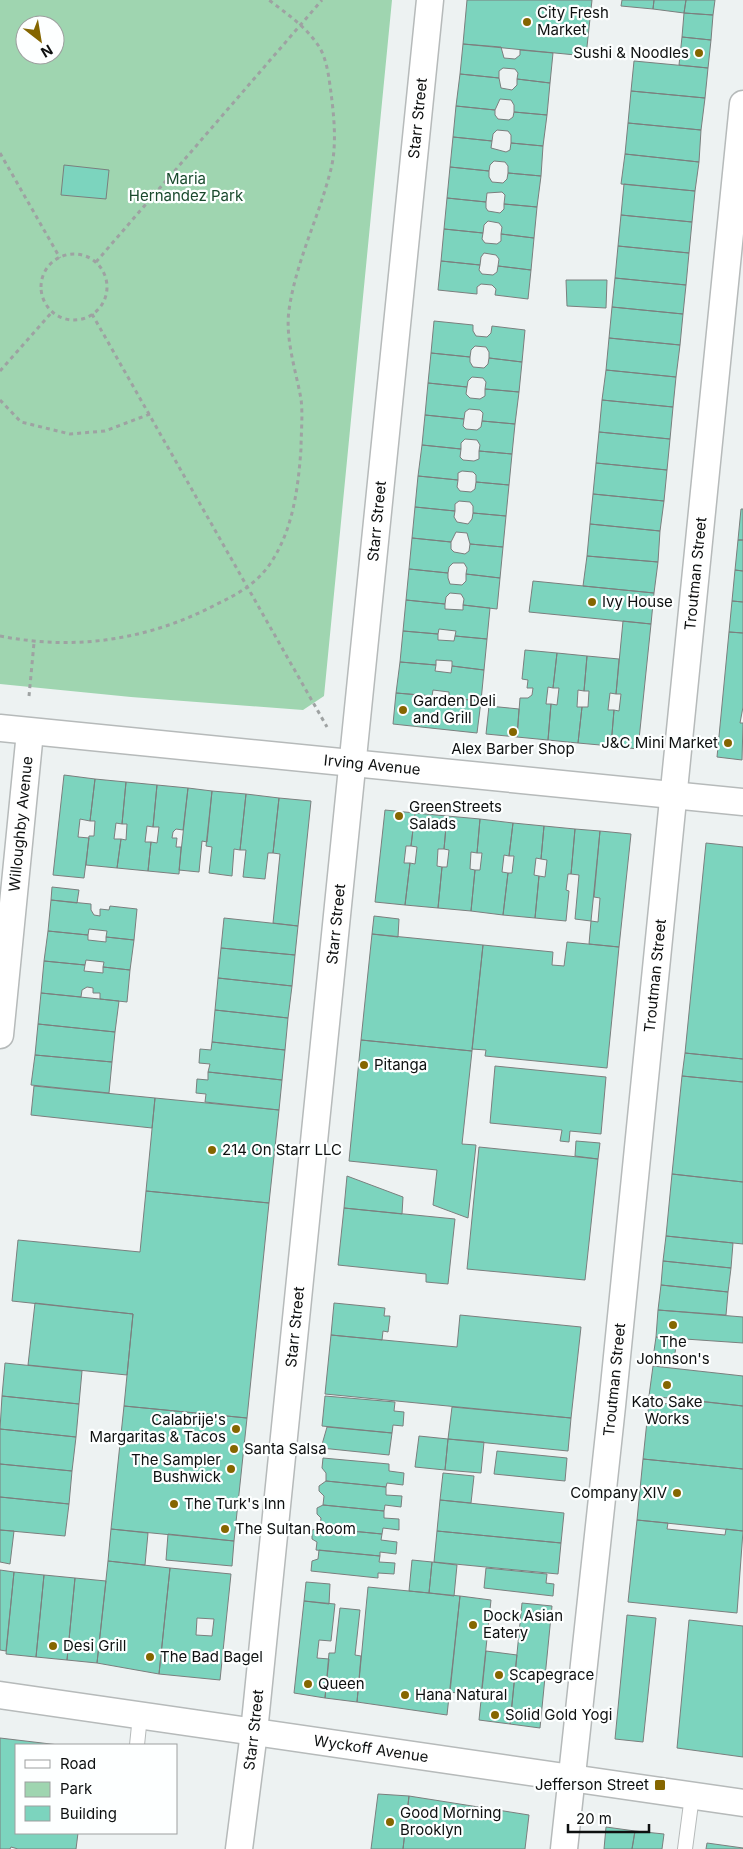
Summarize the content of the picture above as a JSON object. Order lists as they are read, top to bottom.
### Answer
{
  "streets": {
    "street": [
      "Starr Street",
      "Troutman Street",
      "Irving Avenue",
      "Willoughby Avenue",
      "Wyckoff Avenue"
    ]
  },
  "crossings": [
    ["Starr Street", "Irving Avenue"],
    ["Starr Street", "Wyckoff Avenue"],
    ["Troutman Street", "Irving Avenue"],
    ["Troutman Street", "Wyckoff Avenue"],
    ["Irving Avenue", "Willoughby Avenue"]
  ],
  "parks": ["Maria Hernandez Park"],
  "places": {
    "other": [
      "City Fresh Market",
      "Sushi & Noodles",
      "Ivy House",
      "Garden Deli and Grill",
      "Alex Barber Shop",
      "J&C Mini Market",
      "GreenStreets Salads",
      "Pitanga",
      "214 On Starr LLC",
      "The Johnson's",
      "Kato Sake Works",
      "Calabrije's Margaritas & Tacos",
      "Santa Salsa",
      "The Sampler Bushwick",
      "Company XIV",
      "The Turk's Inn",
      "The Sultan Room",
      "Dock Asian Eatery",
      "Desi Grill",
      "The Bad Bagel",
      "Scapegrace",
      "Queen",
      "Hana Natural",
      "Solid Gold Yogi",
      "Good Morning Brooklyn"
    ],
    "transit": ["Jefferson Street"]
  },
  "legend": ["Road", "Park", "Building"],
  "scale_bar": "20 m",
  "north": "bottom right"
}
